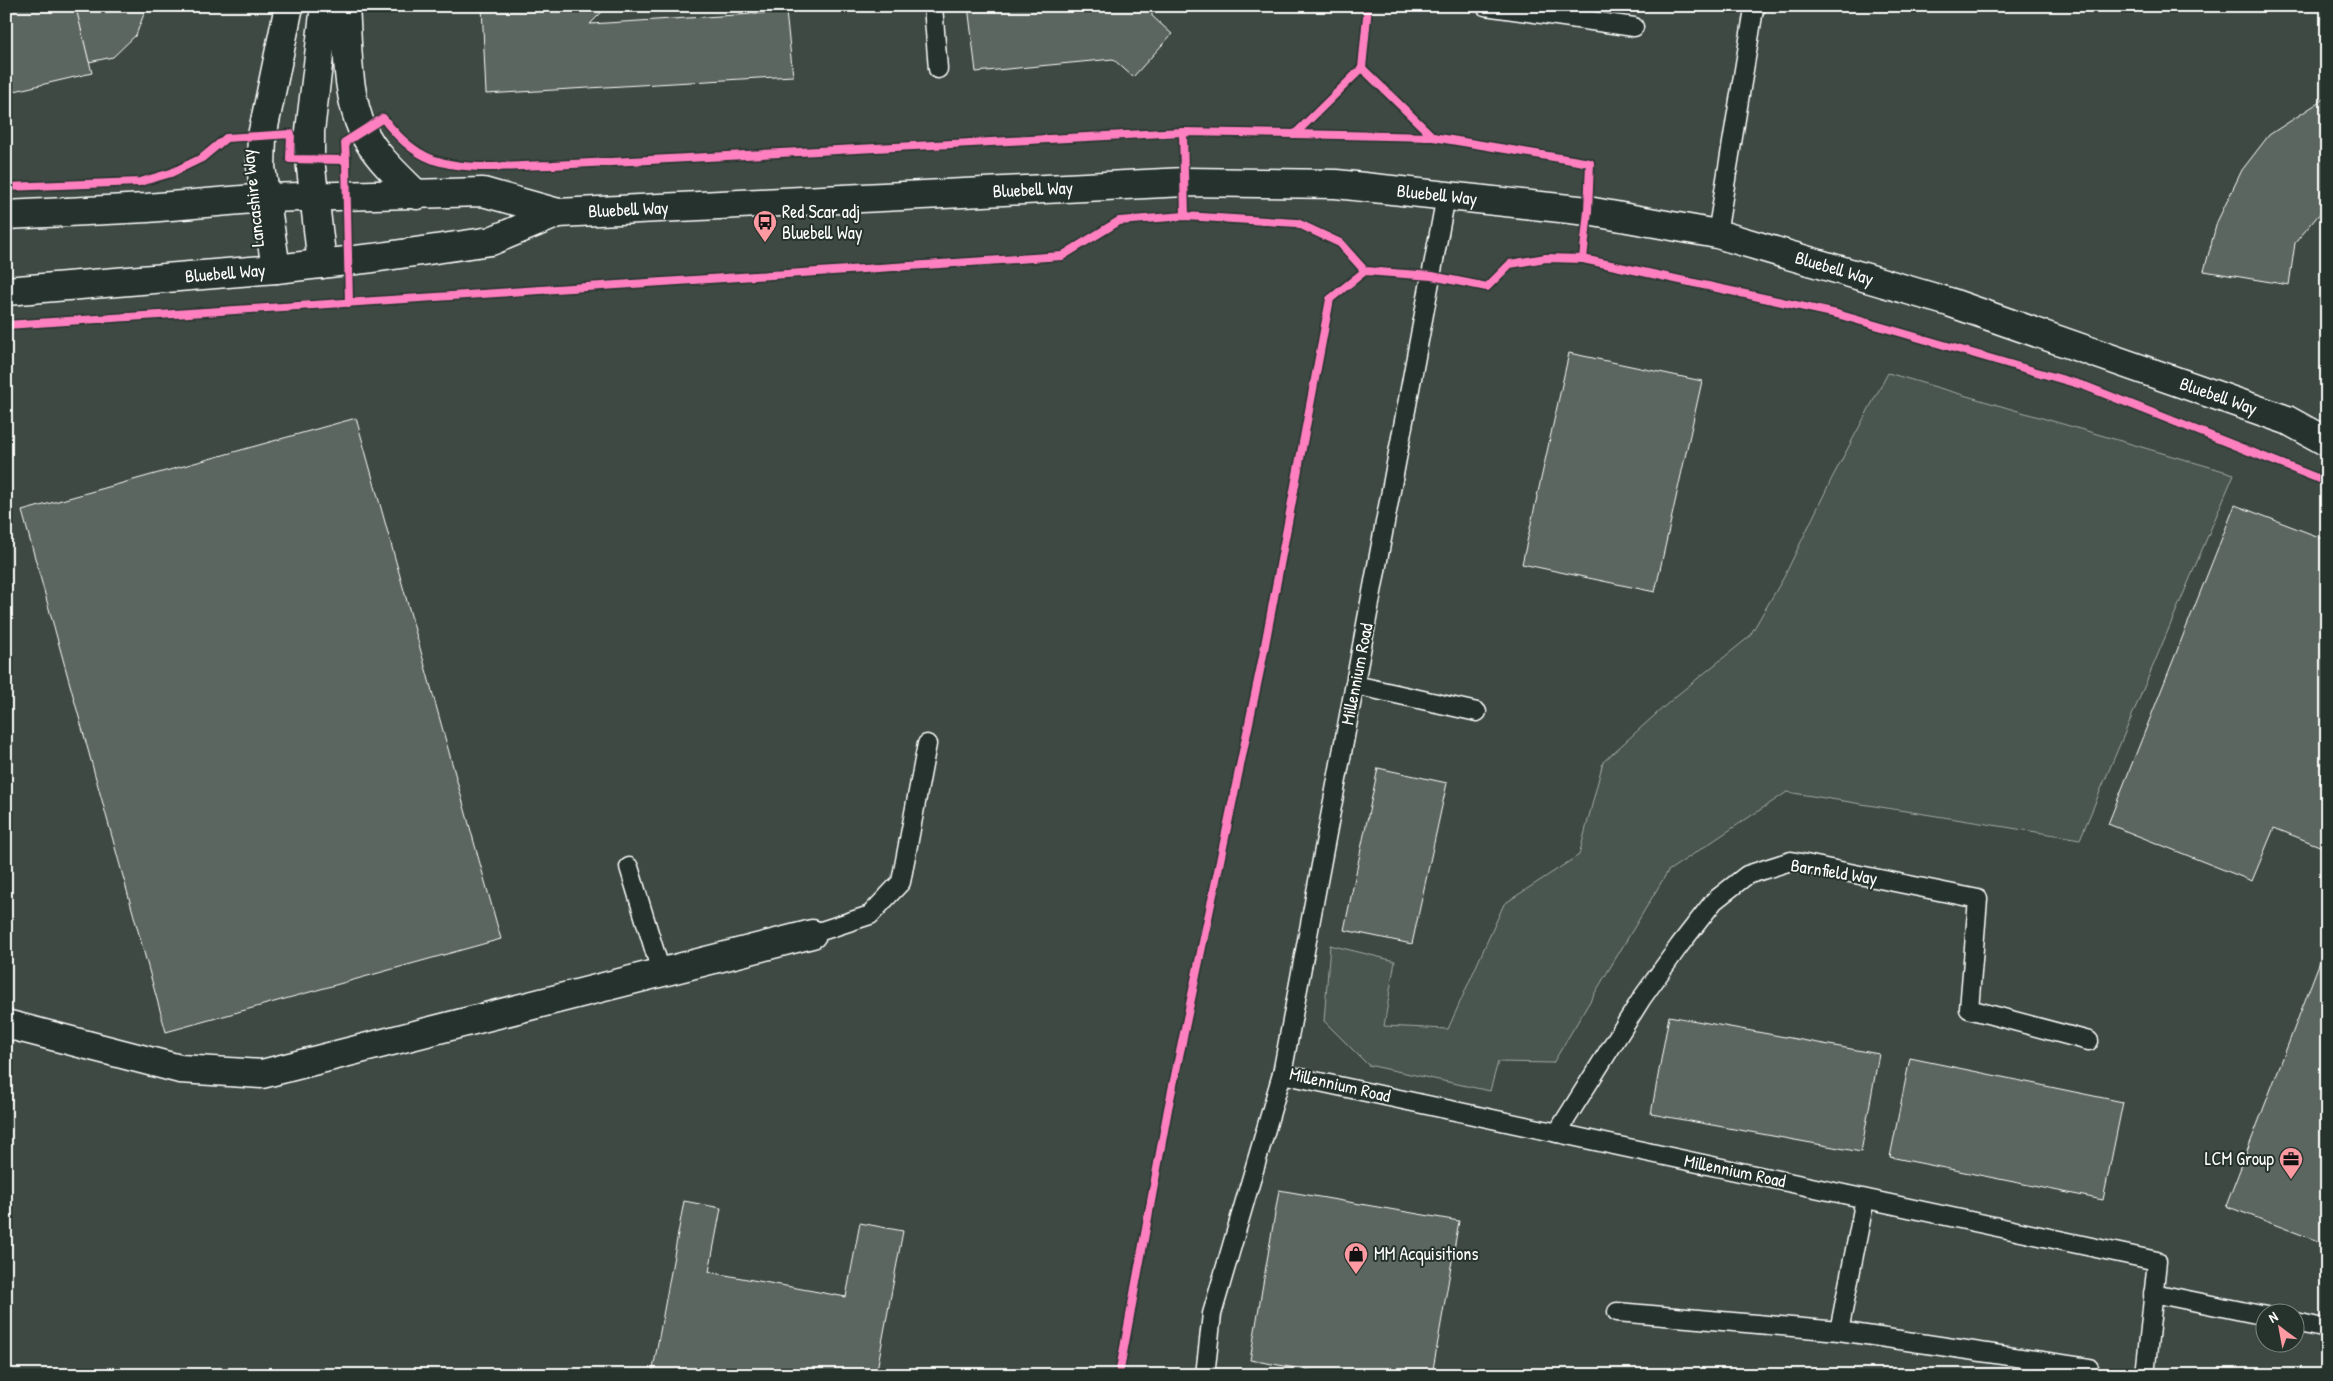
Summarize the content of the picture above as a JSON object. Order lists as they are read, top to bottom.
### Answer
{
  "streets": {
    "main road": ["Bluebell Way", "Lancashire Way"],
    "lane": ["Millennium Road", "Barnfield Way"]
  },
  "crossings": [
    ["Bluebell Way", "Lancashire Way"],
    ["Bluebell Way", "Millennium Road"],
    ["Millennium Road", "Barnfield Way"]
  ],
  "places": {
    "bus stop": ["Red Scar adj Bluebell Way"],
    "office": ["LCM Group"],
    "shop": ["MM Acquisitions"]
  },
  "north": "top left"
}
